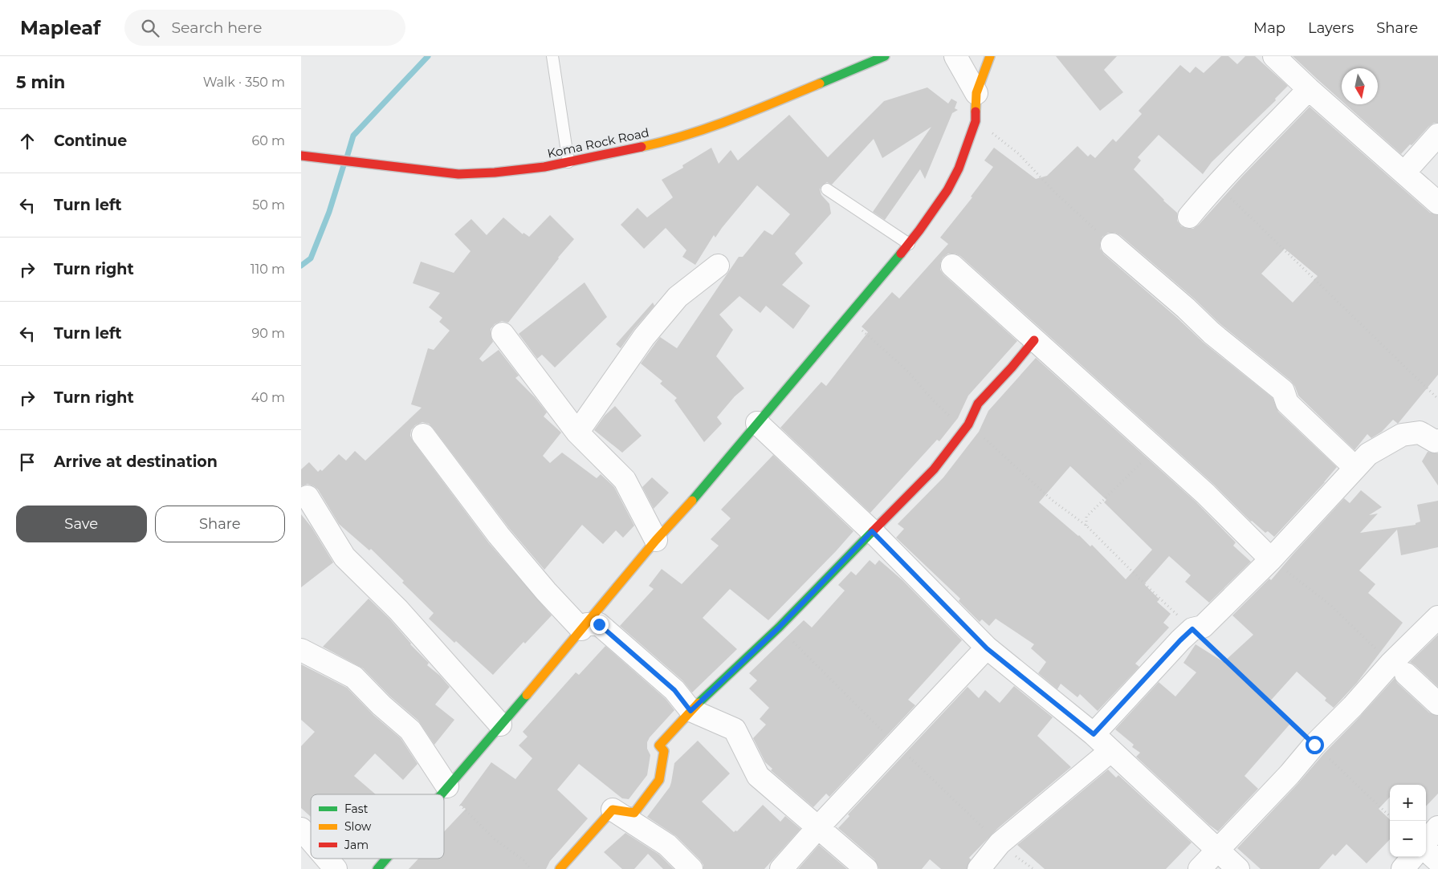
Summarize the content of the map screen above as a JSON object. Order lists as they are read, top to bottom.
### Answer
{
  "streets": {
    "street": ["Koma Rock Road"]
  },
  "legend": ["Fast", "Slow", "Jam"],
  "north": "bottom",
  "page": {
    "header": "Mapleaf",
    "search": "Search here",
    "nav": ["Map", "Layers", "Share"],
    "heading": ["5 min", "Walk · 350 m"],
    "list": [
      ["Continue", "60 m"],
      ["Turn left", "50 m"],
      ["Turn right", "110 m"],
      ["Turn left", "90 m"],
      ["Turn right", "40 m"],
      "Arrive at destination"
    ],
    "buttons": ["Save", "Share"],
    "map_buttons": ["+", "−"]
  }
}
